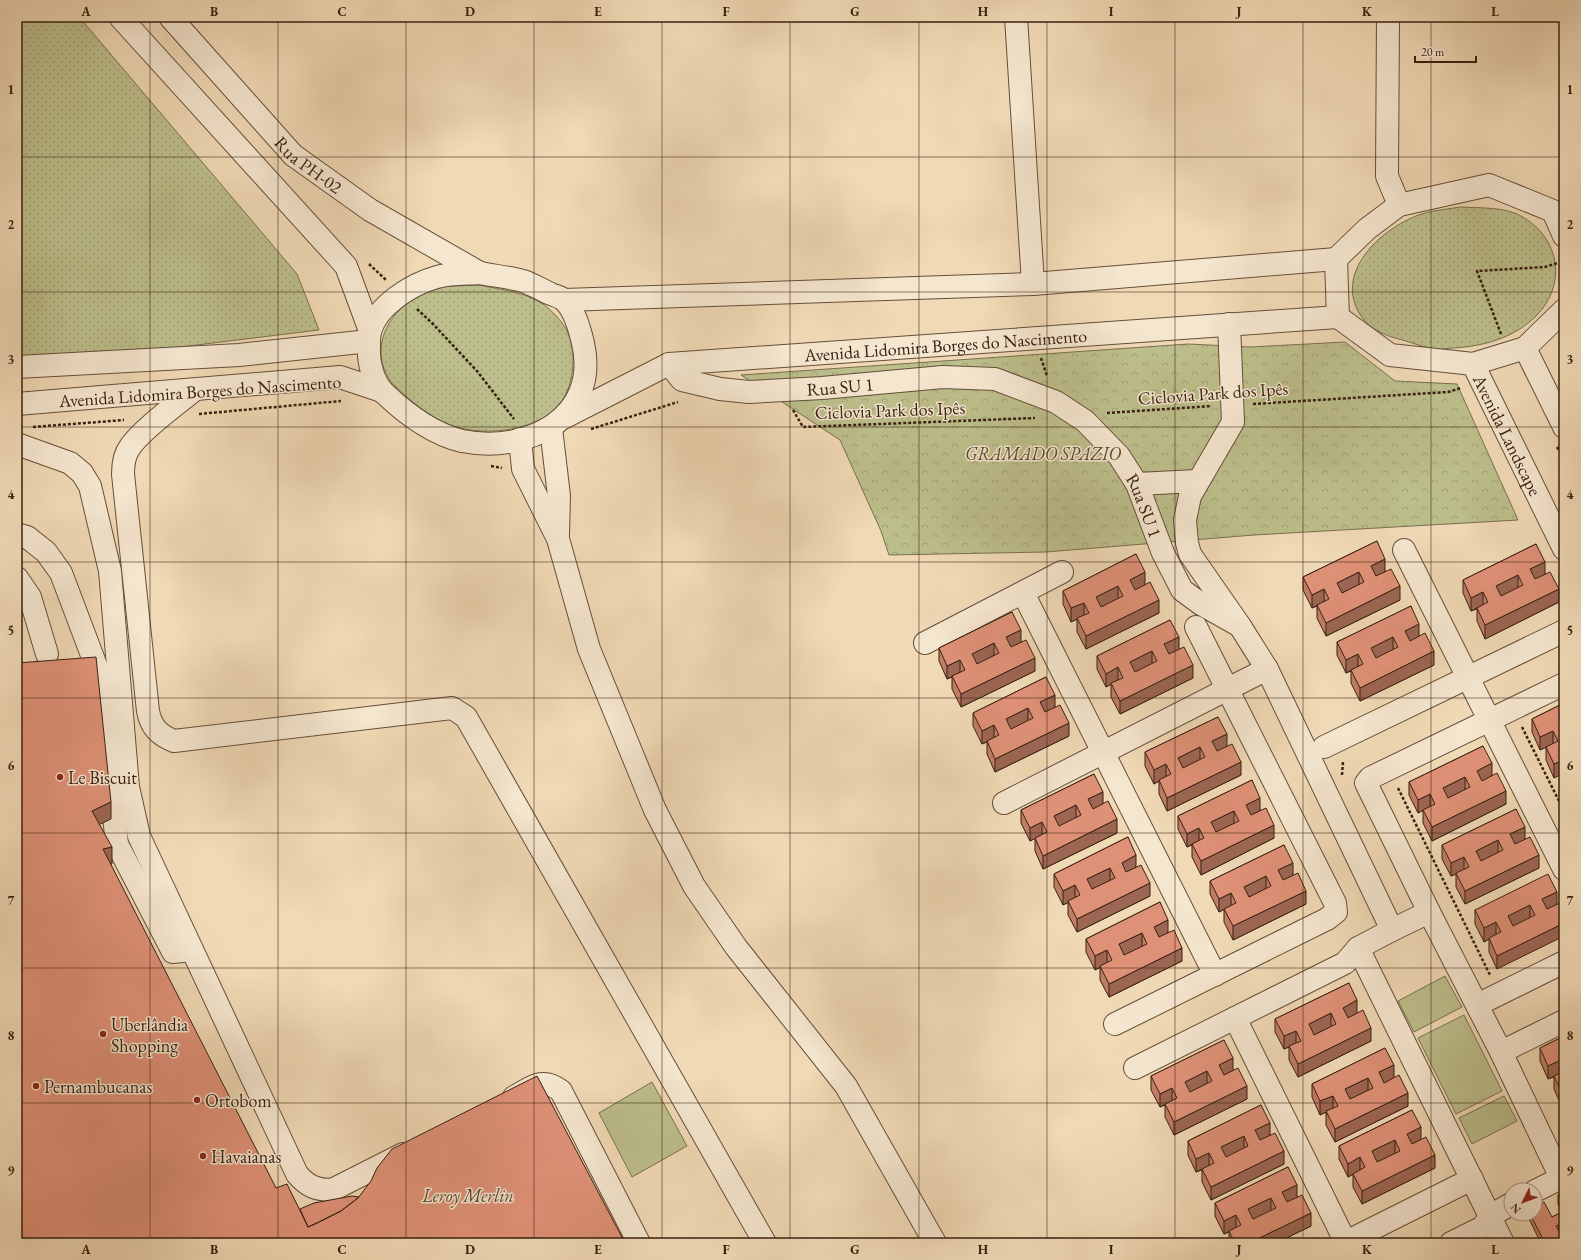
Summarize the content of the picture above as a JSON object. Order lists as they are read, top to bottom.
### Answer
{
  "streets": {
    "street": [
      "Rua PH-02",
      "Avenida Lidomira Borges do Nascimento",
      "Rua SU 1",
      "Avenida Landscape"
    ],
    "path": ["Ciclovia Park dos Ipês"]
  },
  "crossings": [
    ["Rua PH-02", "Avenida Lidomira Borges do Nascimento"],
    ["Avenida Lidomira Borges do Nascimento", "Rua SU 1"],
    ["Rua SU 1", "Ciclovia Park dos Ipês"]
  ],
  "parks": ["GRAMADO SPAZIO", "Leroy Merlin"],
  "places": [
    "Le Biscuit",
    "Uberlândia Shopping",
    "Pernambucanas",
    "Ortobom",
    "Havaianas"
  ],
  "scale_bar": "20 m",
  "north": "bottom left",
  "grid": {
    "columns": [
      "A",
      "B",
      "C",
      "D",
      "E",
      "F",
      "G",
      "H",
      "I",
      "J",
      "K",
      "L"
    ],
    "rows": [
      "1",
      "2",
      "3",
      "4",
      "5",
      "6",
      "7",
      "8",
      "9"
    ]
  }
}
